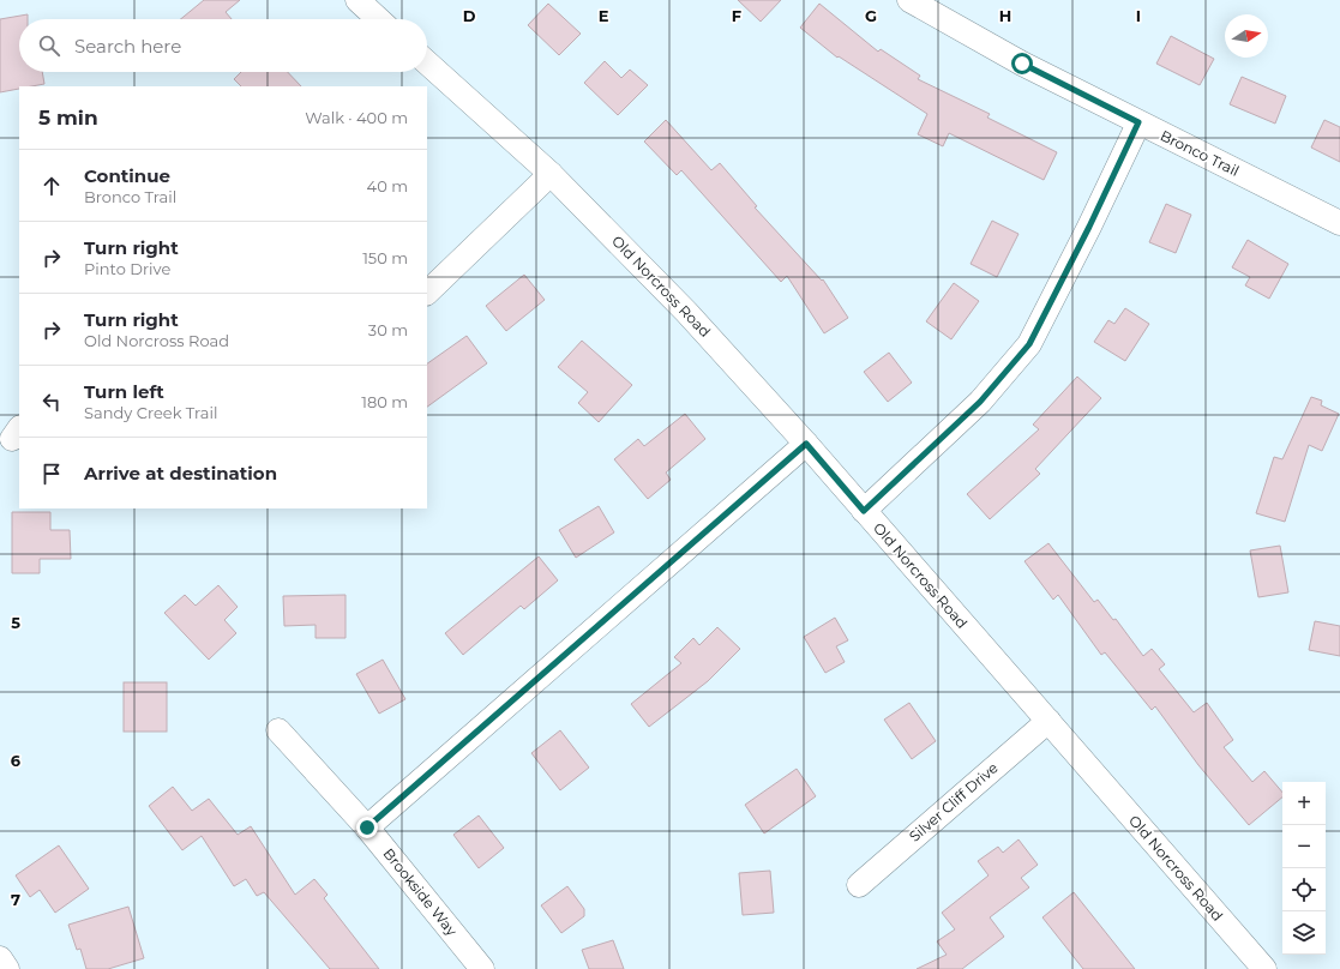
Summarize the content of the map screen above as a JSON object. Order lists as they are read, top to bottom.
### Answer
{
  "streets": {
    "street": [
      "Bronco Trail",
      "Old Norcross Road",
      "Silver Cliff Drive",
      "Brookside Way"
    ]
  },
  "crossings": [
    ["Old Norcross Road", "Silver Cliff Drive"]
  ],
  "north": "right",
  "page": {
    "search": "Search here",
    "heading": ["5 min", "Walk · 400 m"],
    "list": [
      ["Continue", "Bronco Trail", "40 m"],
      ["Turn right", "Pinto Drive", "150 m"],
      ["Turn right", "Old Norcross Road", "30 m"],
      ["Turn left", "Sandy Creek Trail", "180 m"],
      "Arrive at destination"
    ],
    "map_buttons": ["+", "−"]
  },
  "grid": {
    "columns": [
      "D",
      "E",
      "F",
      "G",
      "H",
      "I"
    ],
    "rows": ["5", "6", "7"]
  }
}
